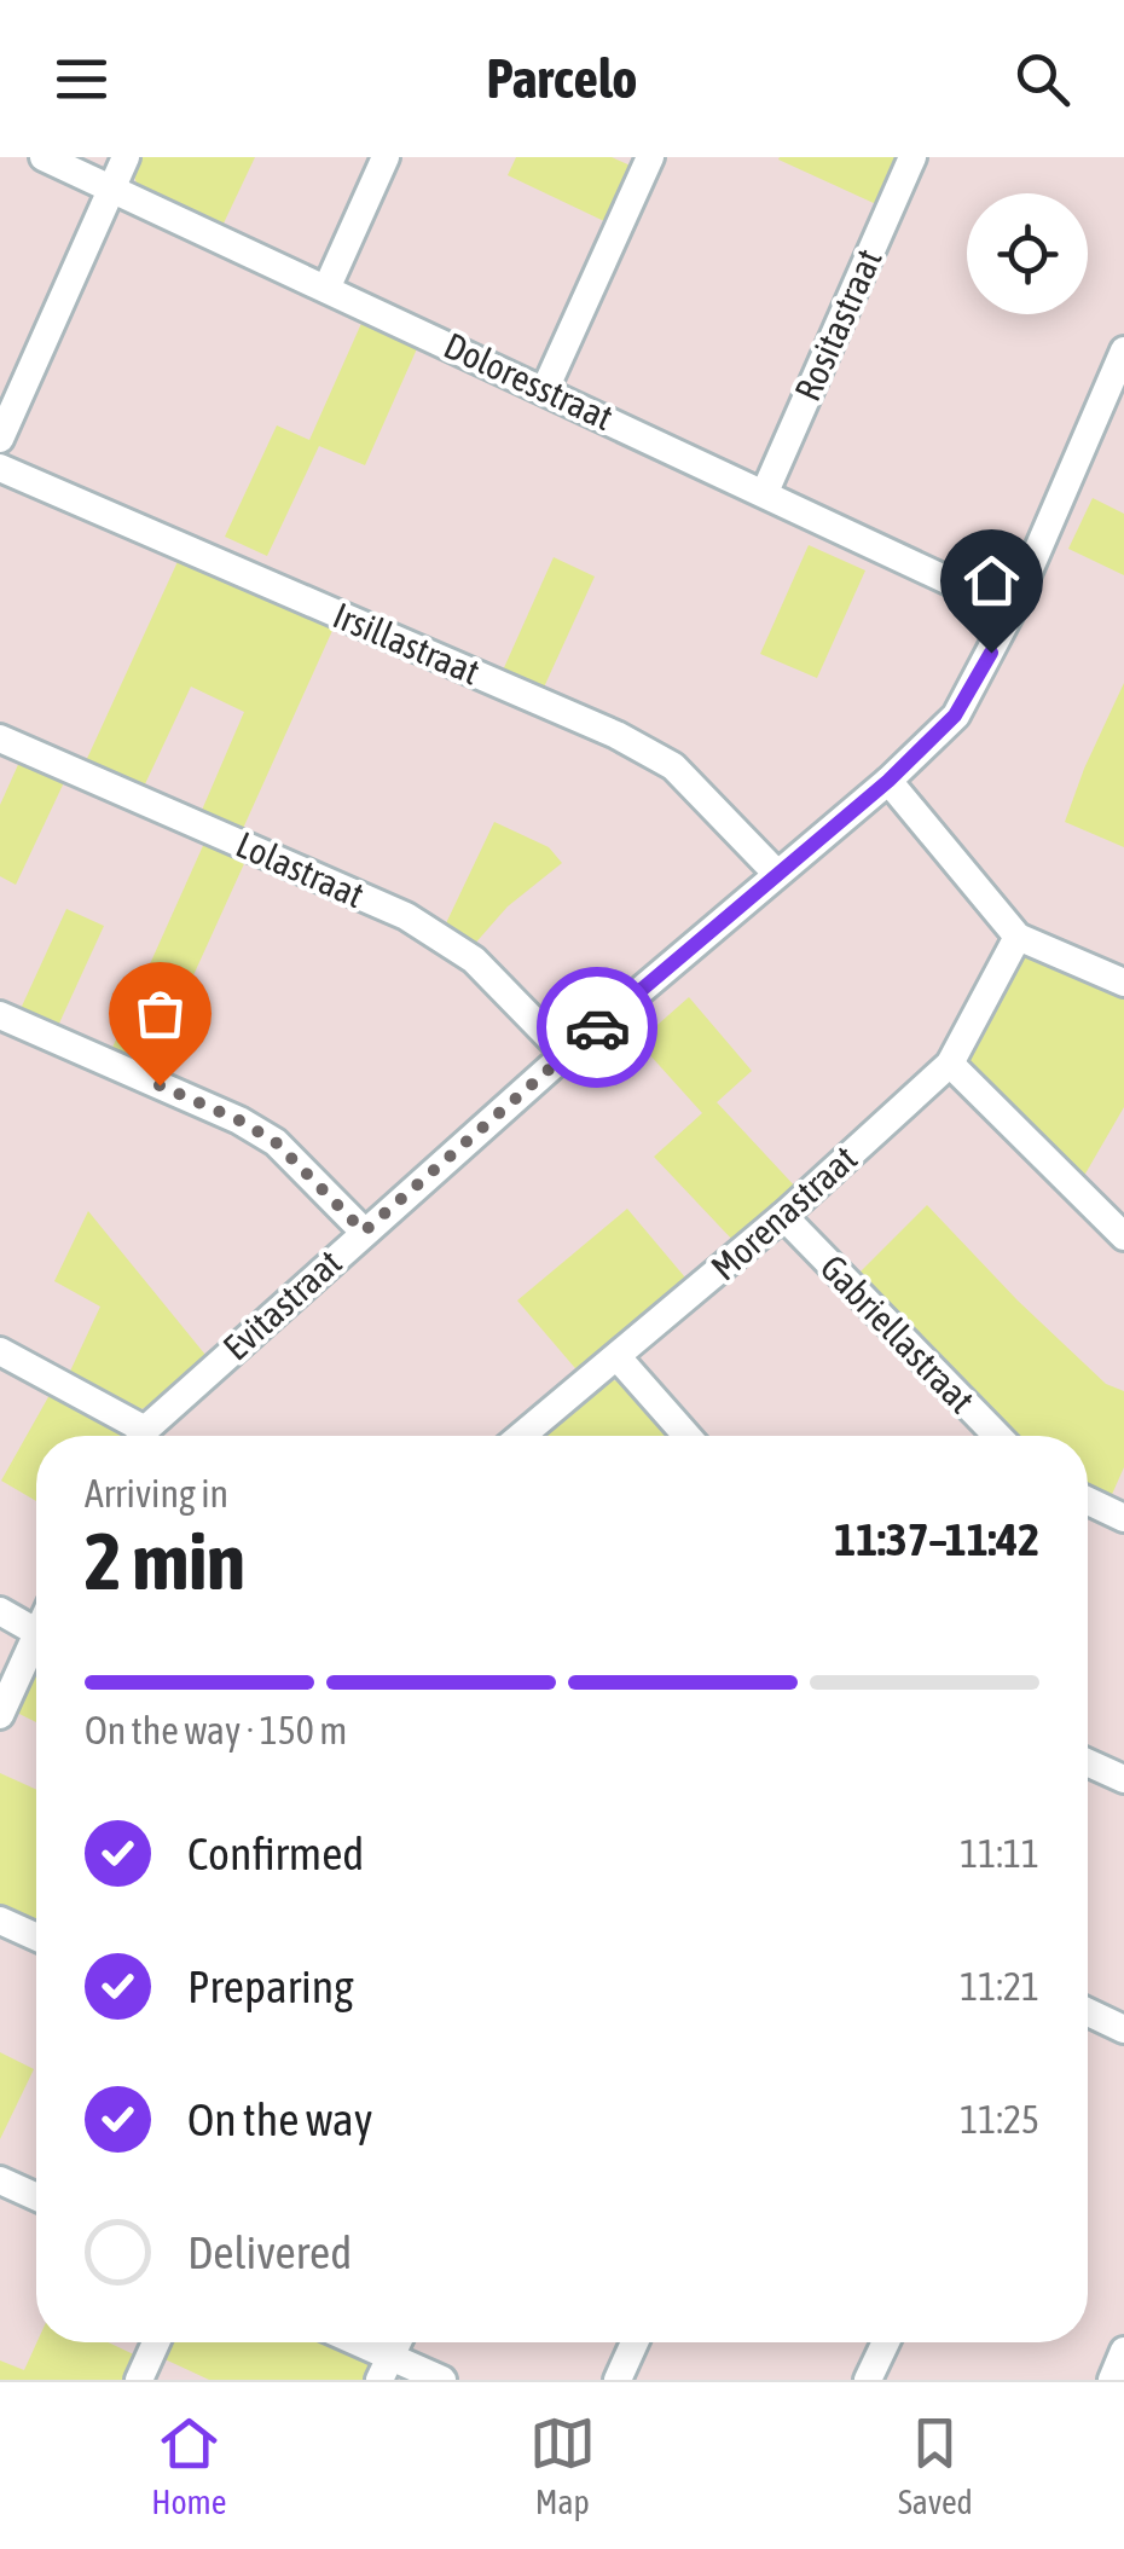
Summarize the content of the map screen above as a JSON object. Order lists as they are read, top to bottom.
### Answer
{
  "streets": {
    "street": [
      "Rositastraat",
      "Doloresstraat",
      "Irsillastraat",
      "Lolastraat",
      "Morenastraat",
      "Evitastraat",
      "Gabriellastraat"
    ]
  },
  "crossings": [
    ["Rositastraat", "Doloresstraat"],
    ["Doloresstraat", "Evitastraat"],
    ["Irsillastraat", "Evitastraat"],
    ["Lolastraat", "Evitastraat"],
    ["Morenastraat", "Gabriellastraat"]
  ],
  "page": {
    "header": "Parcelo",
    "heading": ["2 min", "Arriving in", "11:37–11:42"],
    "bar": "On the way · 150 m",
    "list": [
      ["Confirmed", "11:11"],
      ["Preparing", "11:21"],
      ["On the way", "11:25"],
      "Delivered"
    ],
    "tabs": ["Home", "Map", "Saved"]
  }
}
